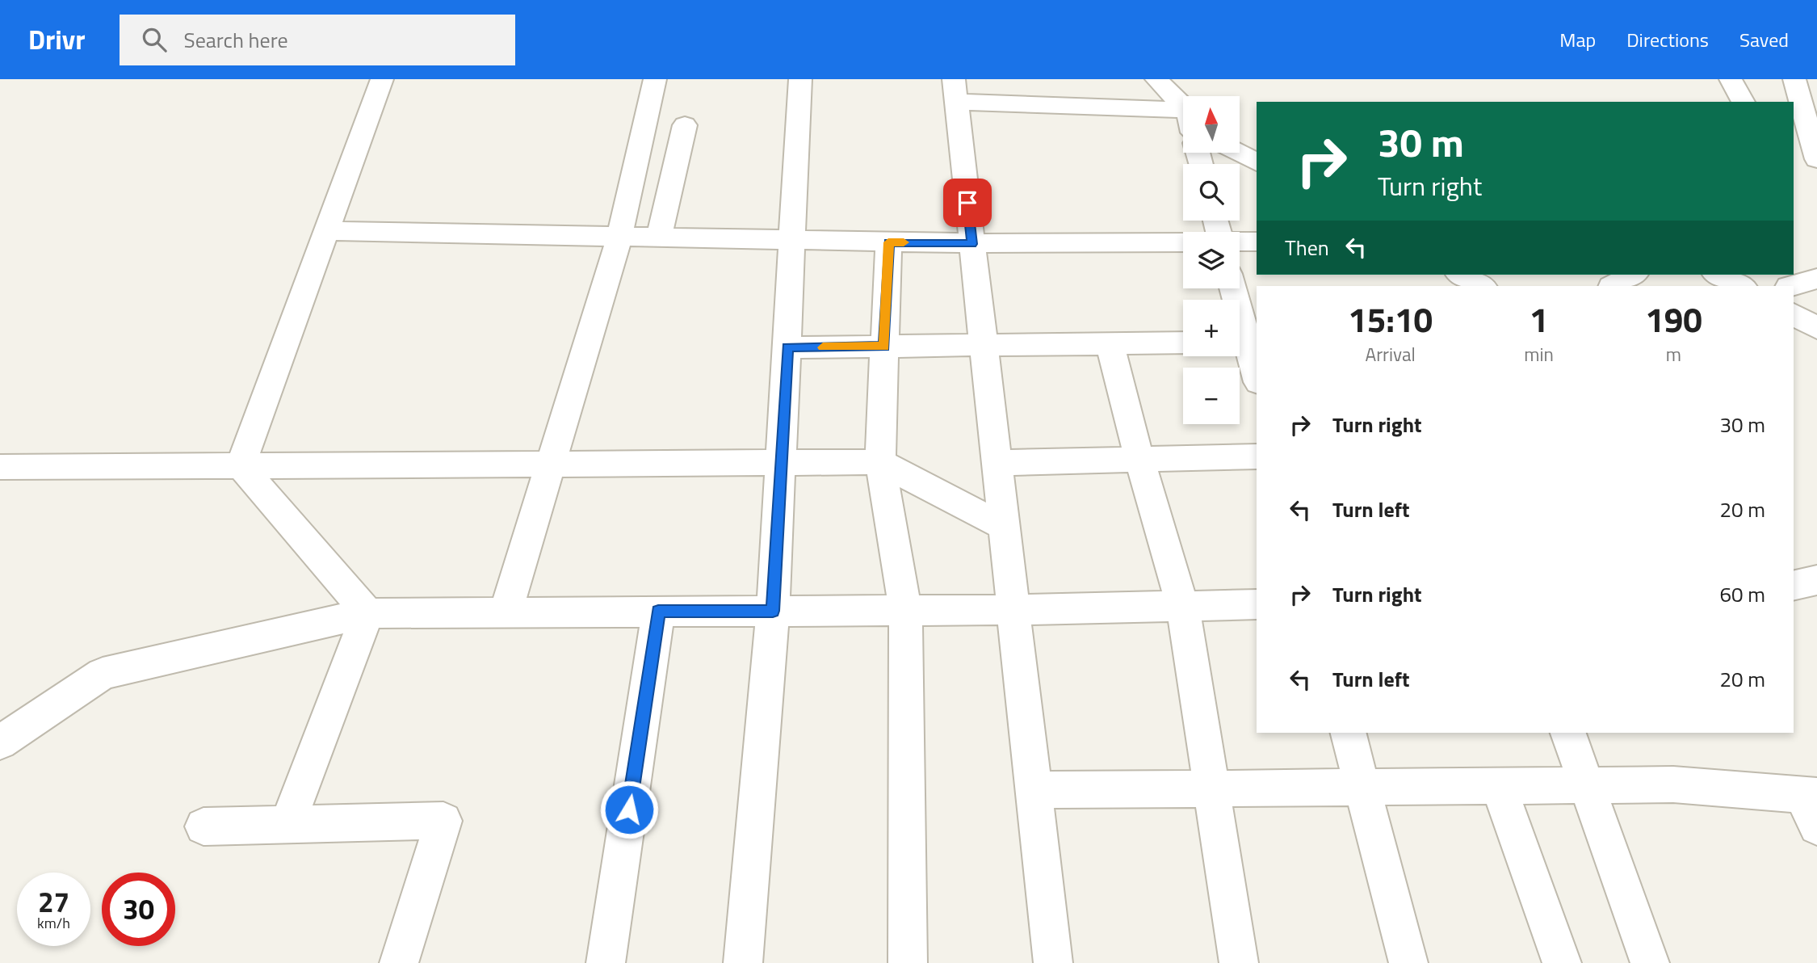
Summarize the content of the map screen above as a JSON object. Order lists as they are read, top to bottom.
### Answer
{
  "north": "top",
  "page": {
    "header": "Drivr",
    "search": "Search here",
    "nav": ["Map", "Directions", "Saved"],
    "map_buttons": ["+", "−"],
    "turn": ["30 m", "Turn right"],
    "then": "Then",
    "eta": [
      "15:10",
      "Arrival",
      "1",
      "min",
      "190",
      "m"
    ],
    "list": [
      {
        "name": "Turn right",
        "value": "30 m"
      },
      {
        "name": "Turn left",
        "value": "20 m"
      },
      {
        "name": "Turn right",
        "value": "60 m"
      },
      {
        "name": "Turn left",
        "value": "20 m"
      }
    ],
    "speed": "27 km/h",
    "limit": "30"
  }
}
